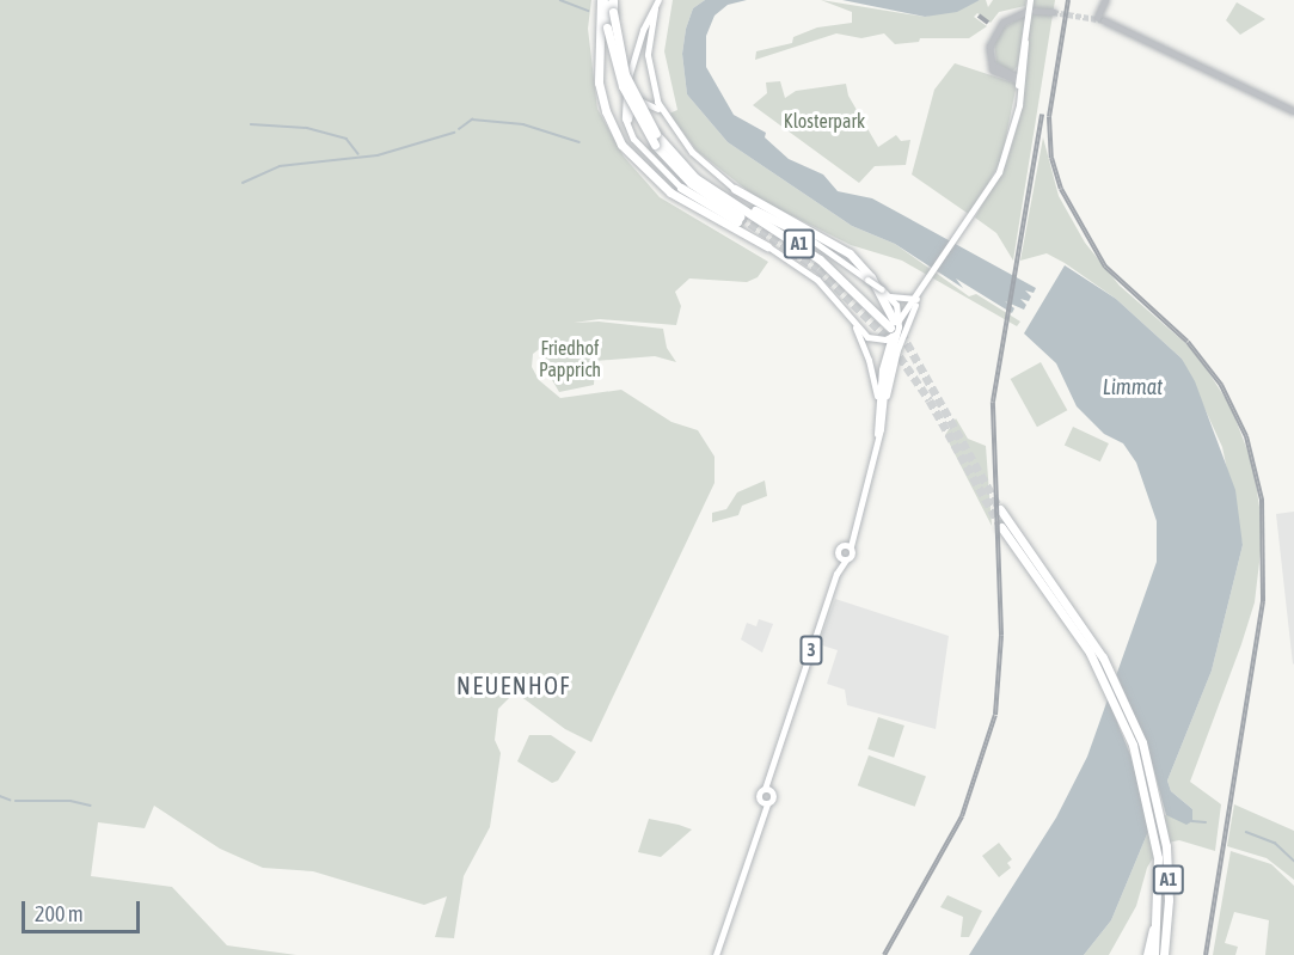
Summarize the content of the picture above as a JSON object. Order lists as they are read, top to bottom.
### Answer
{
  "streets": {
    "highway": ["A1"],
    "main road": ["3"]
  },
  "districts": ["NEUENHOF"],
  "water": ["Limmat"],
  "parks": ["Klosterpark", "Friedhof Papprich"],
  "scale_bar": "200 m"
}
